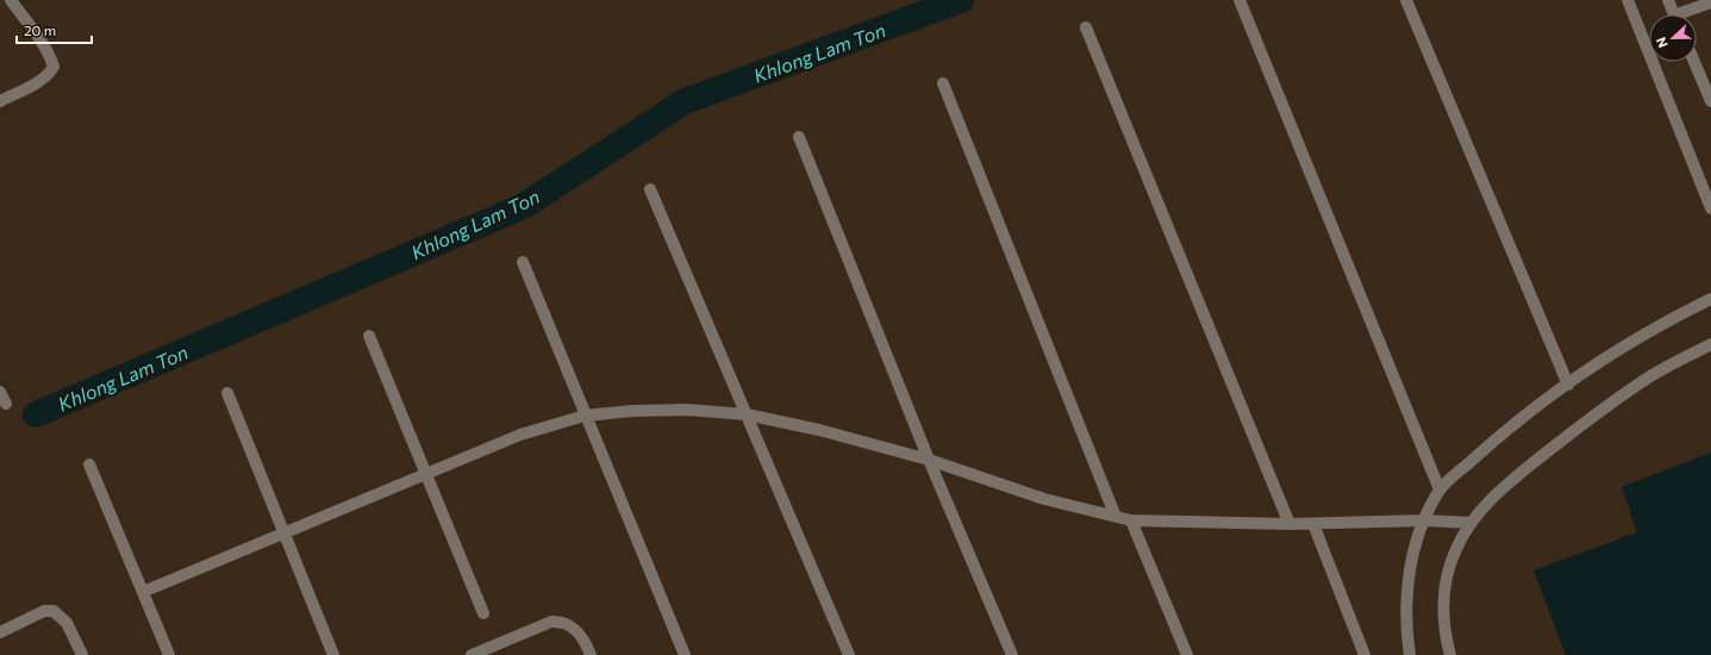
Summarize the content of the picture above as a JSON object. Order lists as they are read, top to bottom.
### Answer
{
  "water": ["Khlong Lam Ton"],
  "scale_bar": "20 m",
  "north": "left"
}
